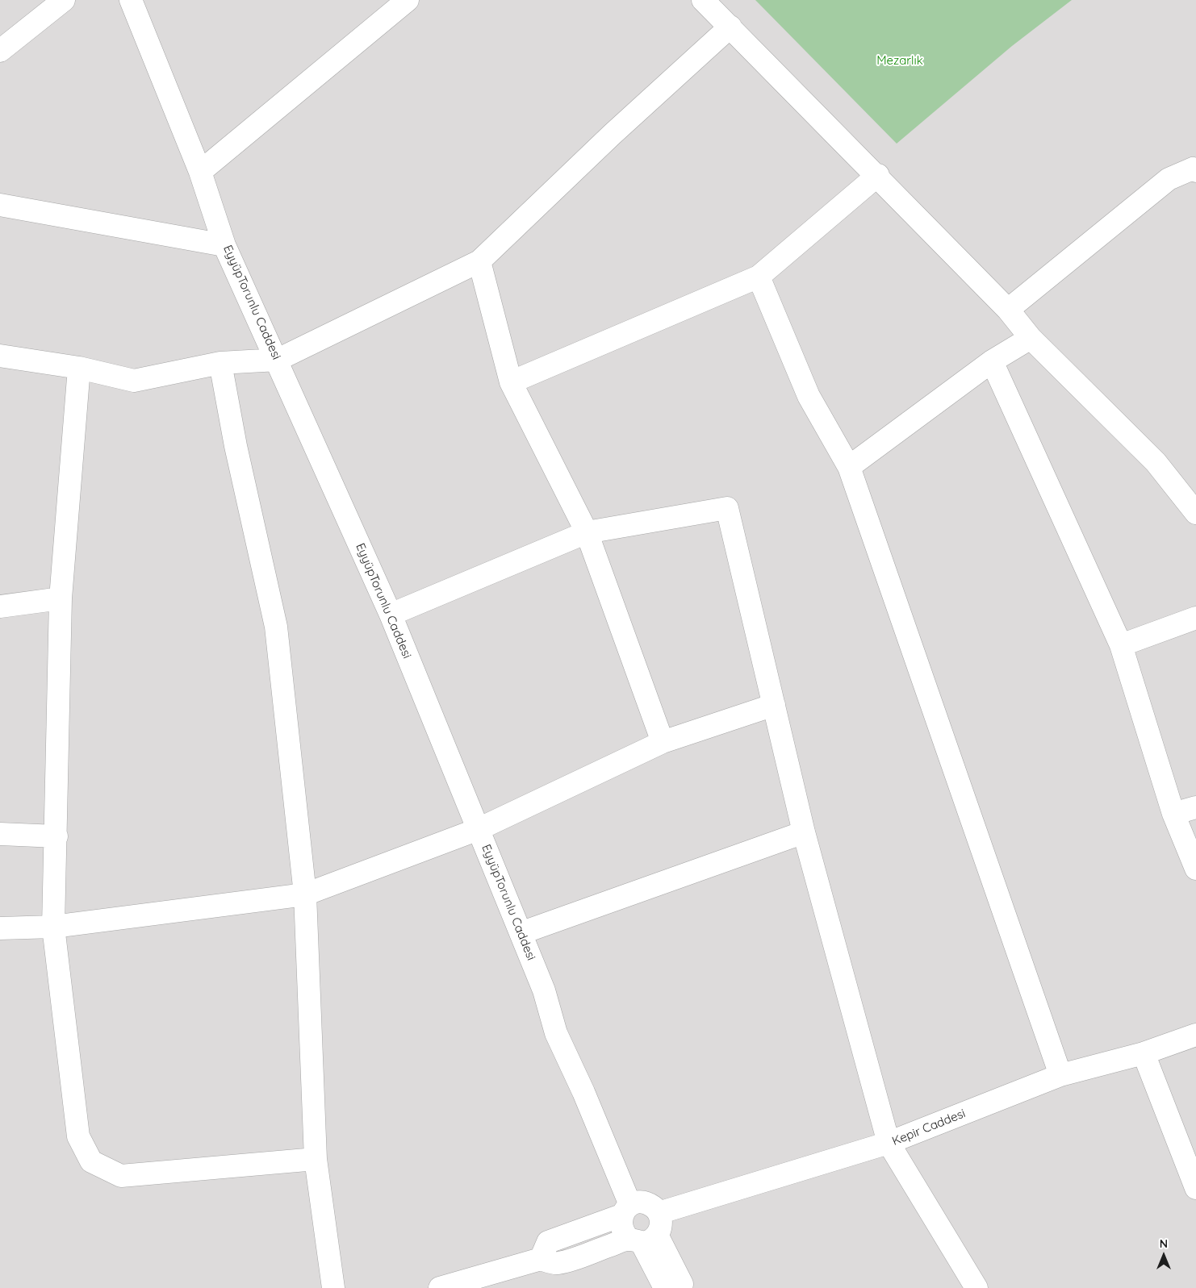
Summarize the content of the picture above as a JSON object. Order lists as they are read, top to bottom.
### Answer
{
  "streets": {
    "street": ["EyyüpTorunlu Caddesi", "Kepir Caddesi"]
  },
  "crossings": [
    ["EyyüpTorunlu Caddesi", "Kepir Caddesi"]
  ],
  "parks": ["Mezarlık"],
  "north": "top"
}
